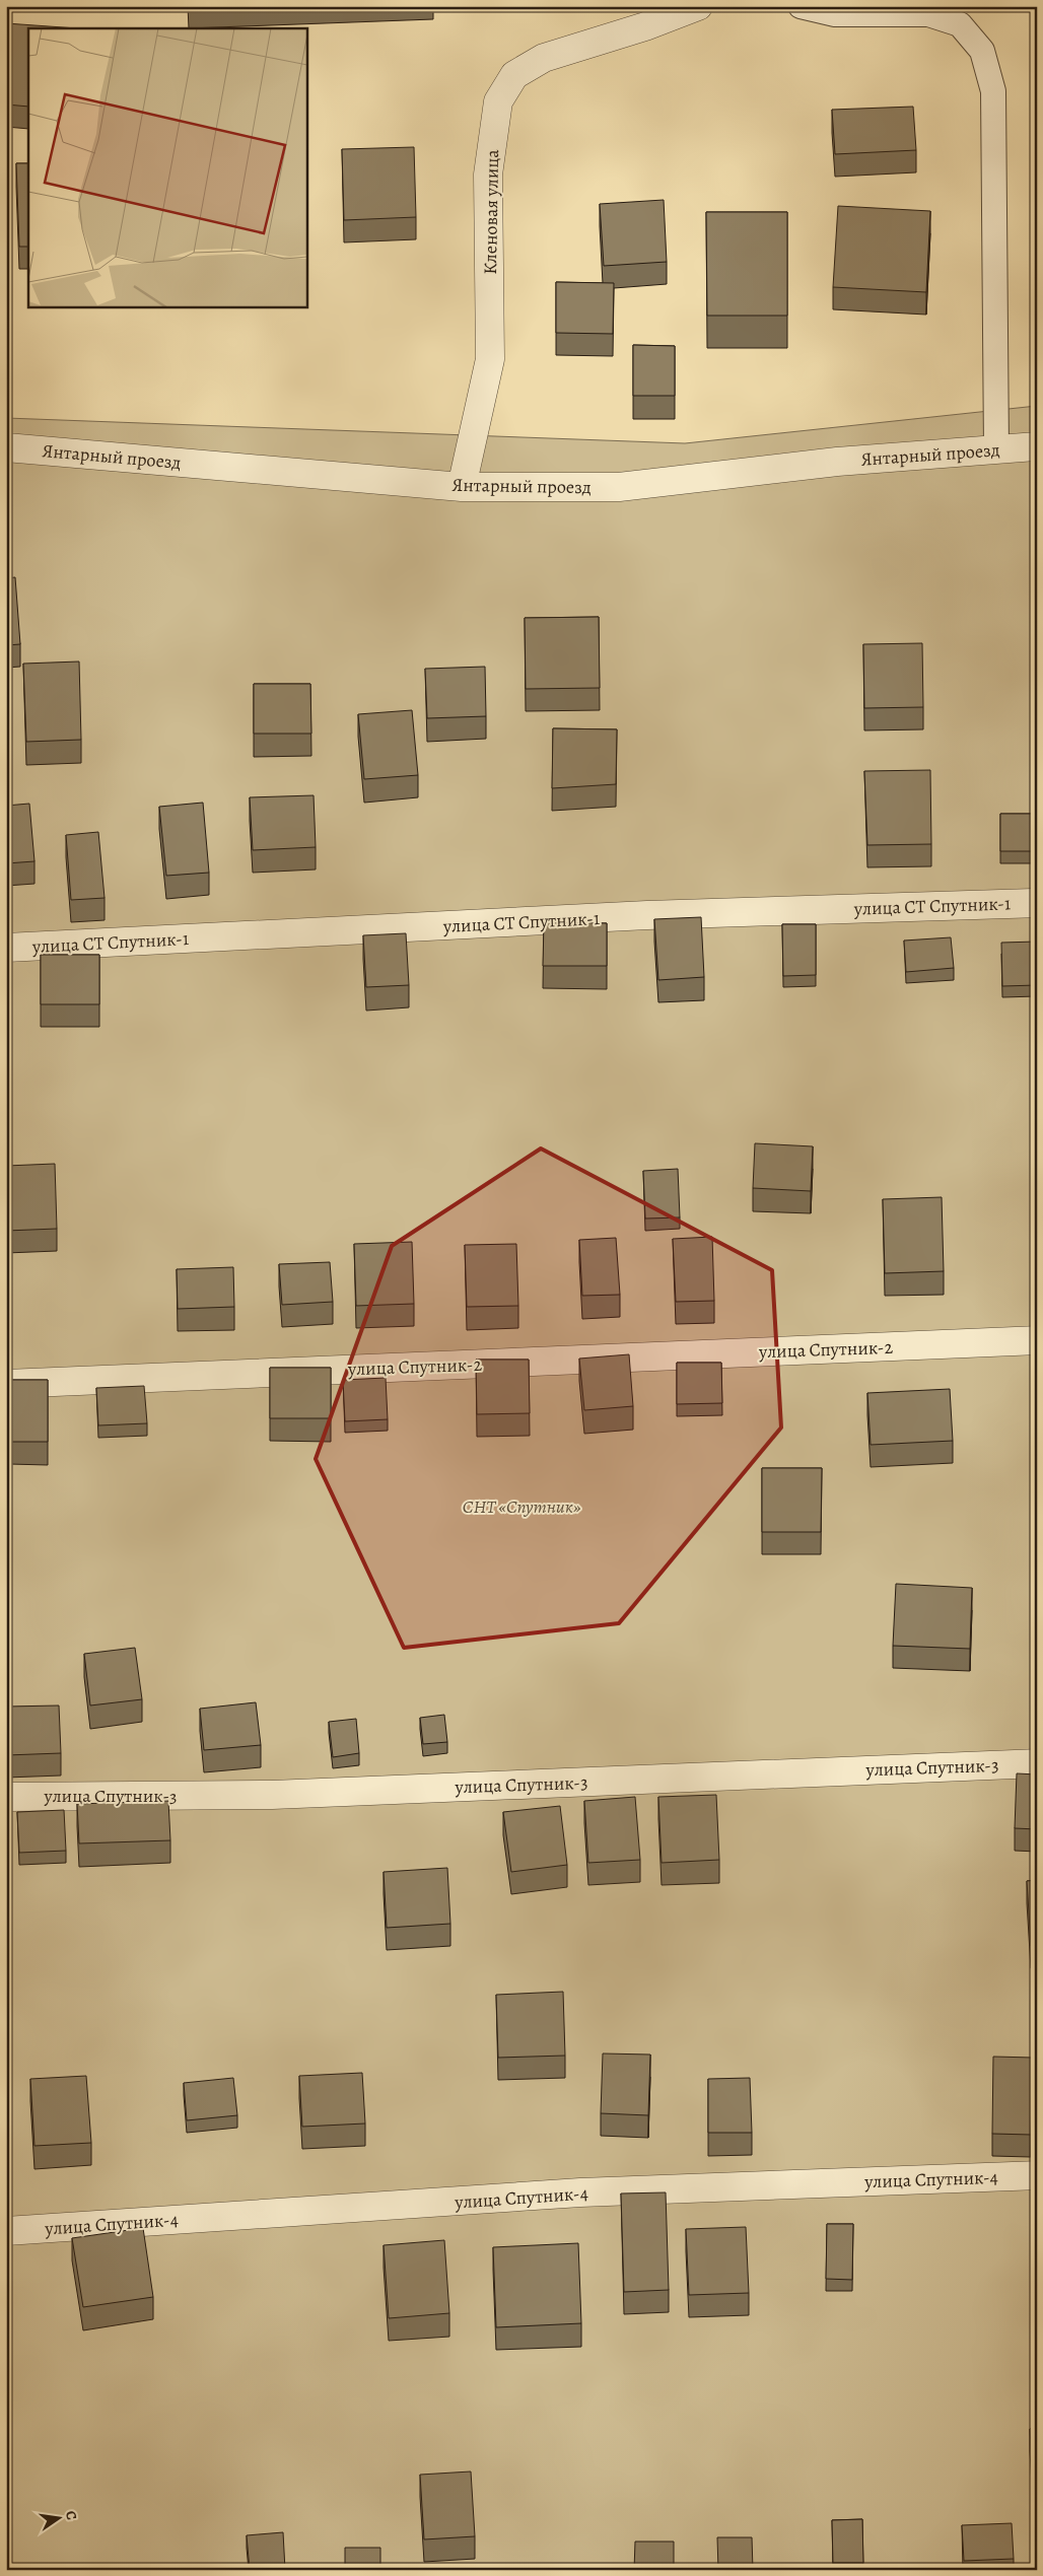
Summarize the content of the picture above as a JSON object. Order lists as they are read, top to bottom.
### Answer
{
  "streets": {
    "street": [
      "Кленовая улица",
      "Янтарный проезд",
      "улица СТ Спутник-1",
      "улица Спутник-2",
      "улица Спутник-3",
      "улица Спутник-4"
    ]
  },
  "crossings": [
    ["Кленовая улица", "Янтарный проезд"]
  ],
  "parks": ["СНТ «Спутник»"],
  "north": "right"
}
